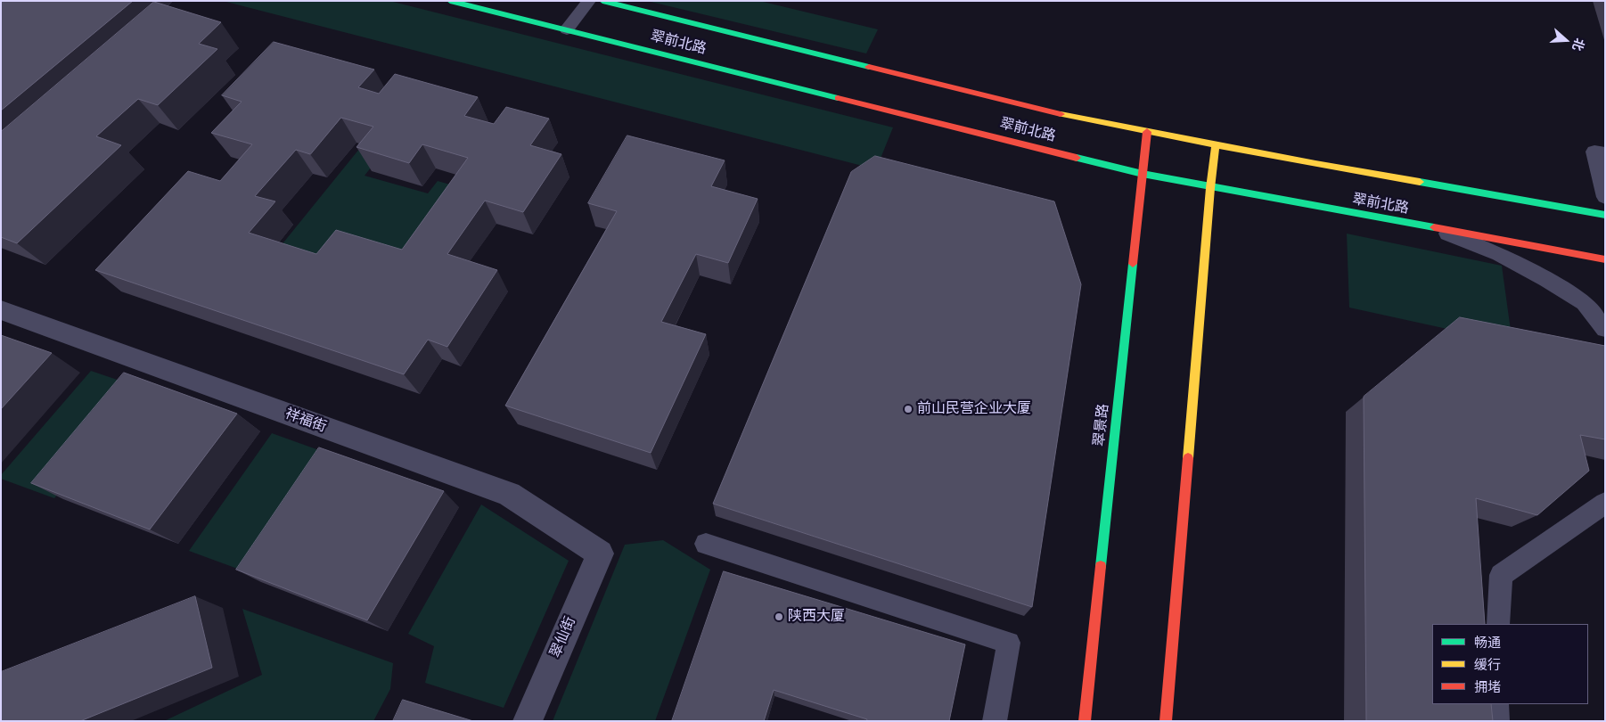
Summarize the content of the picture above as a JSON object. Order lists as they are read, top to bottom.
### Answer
{
  "streets": {
    "main road": ["翠前北路", "翠景路"],
    "street": ["祥福街", "翠仙街"]
  },
  "crossings": [
    ["翠前北路", "翠景路"],
    ["祥福街", "翠仙街"]
  ],
  "places": ["前山民营企业大厦", "陕西大厦"],
  "legend": ["畅通", "缓行", "拥堵"],
  "north": "right"
}
